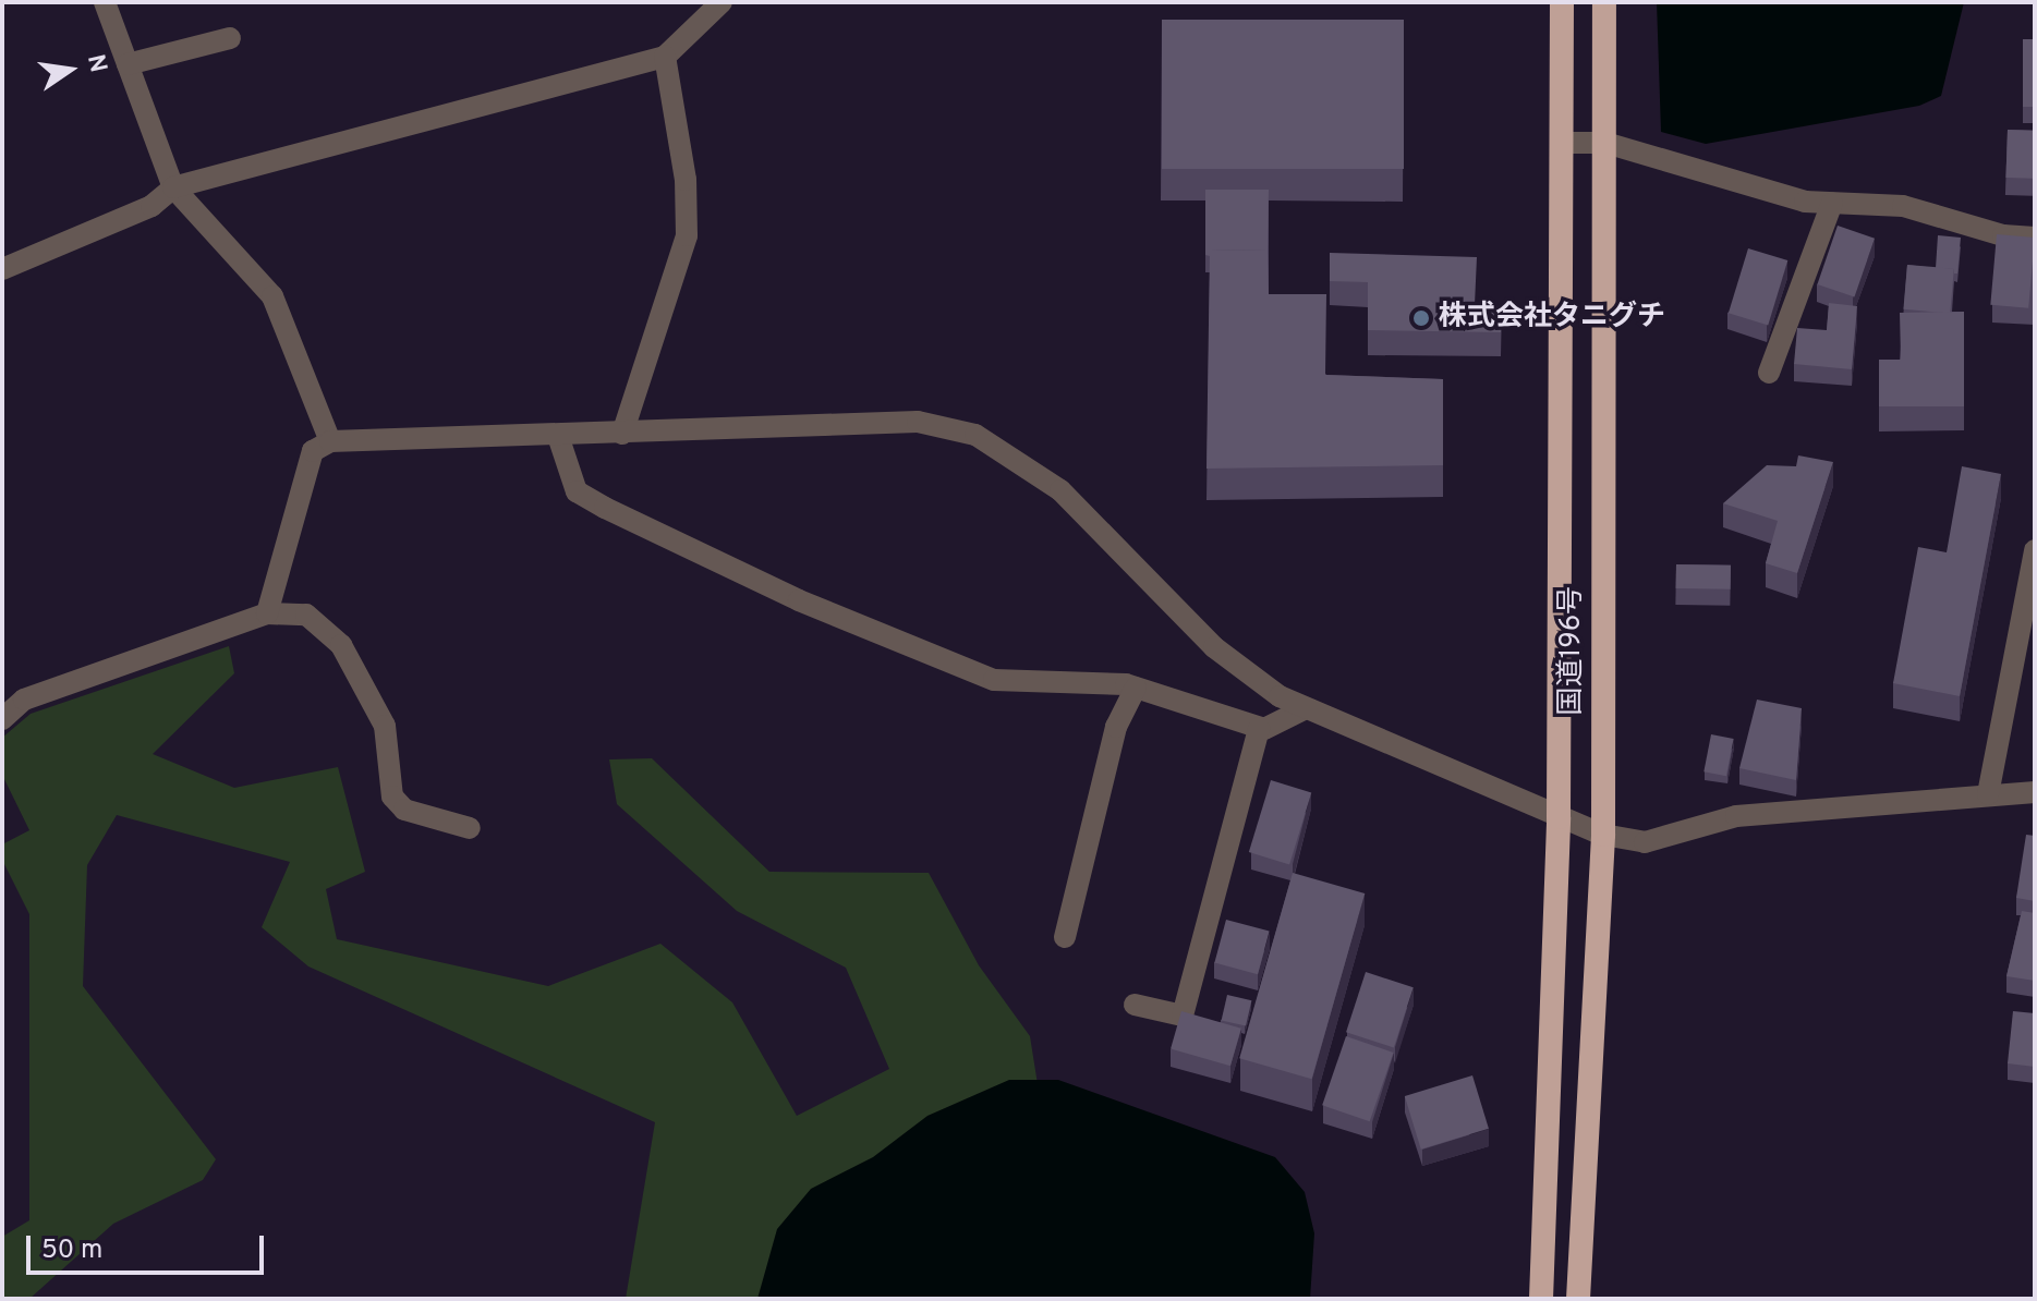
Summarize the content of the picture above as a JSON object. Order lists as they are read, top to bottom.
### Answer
{
  "streets": {
    "highway": ["国道196号"]
  },
  "places": ["株式会社タニグチ"],
  "scale_bar": "50 m",
  "north": "right"
}
